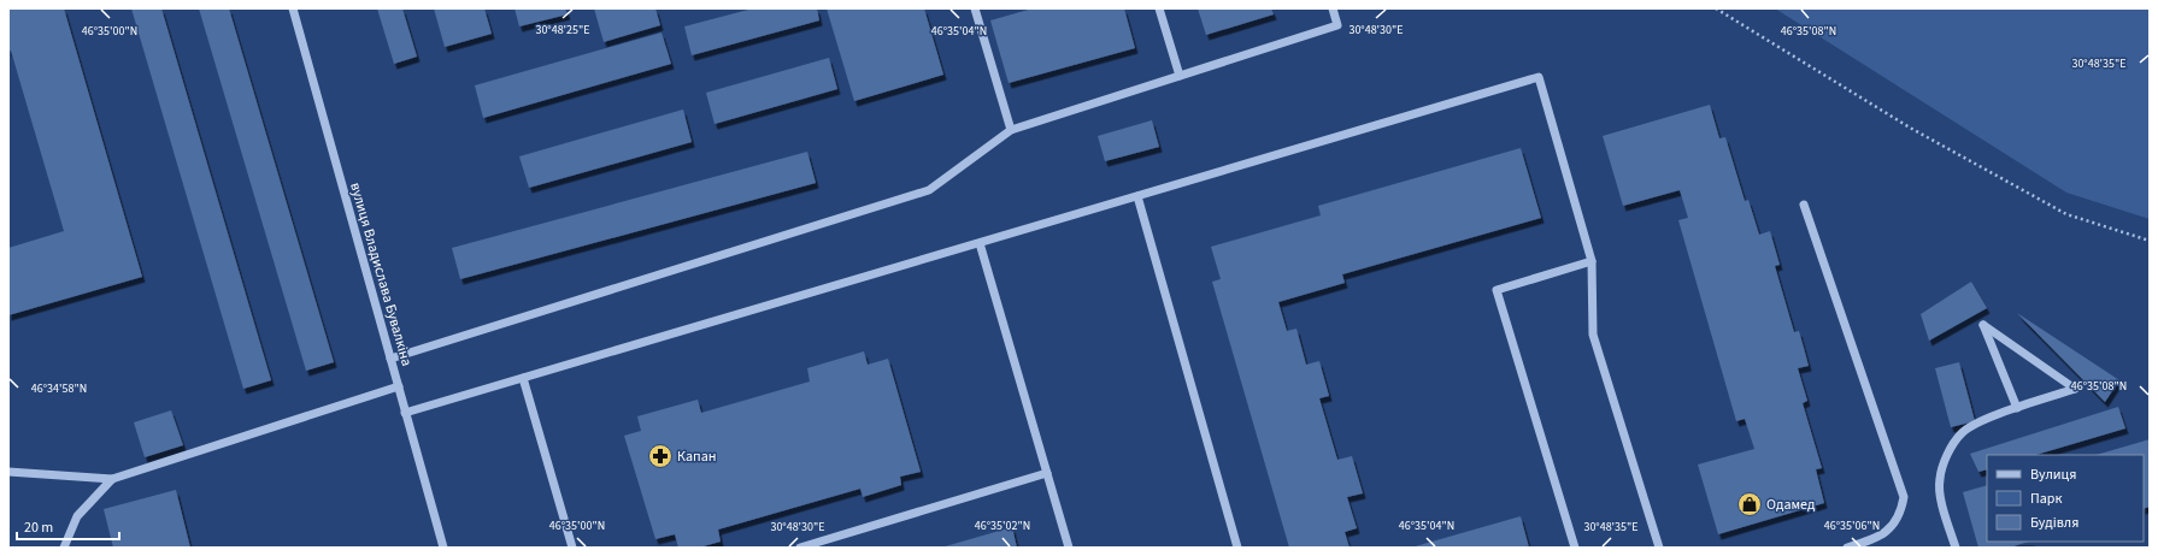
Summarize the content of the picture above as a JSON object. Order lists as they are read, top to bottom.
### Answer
{
  "streets": {
    "street": ["вулиця Владислава Бувалкіна"]
  },
  "places": {
    "pharmacy": ["Капан"],
    "shop": ["Одамед"]
  },
  "legend": ["Вулиця", "Парк", "Будівля"],
  "scale_bar": "20 m",
  "coordinates": [
    "30°48'25\"E",
    "30°48'30\"E",
    "46°35'00\"N",
    "46°35'04\"N",
    "46°35'08\"N",
    "30°48'35\"E",
    "46°34'58\"N",
    "46°35'02\"N",
    "46°35'06\"N"
  ]
}
